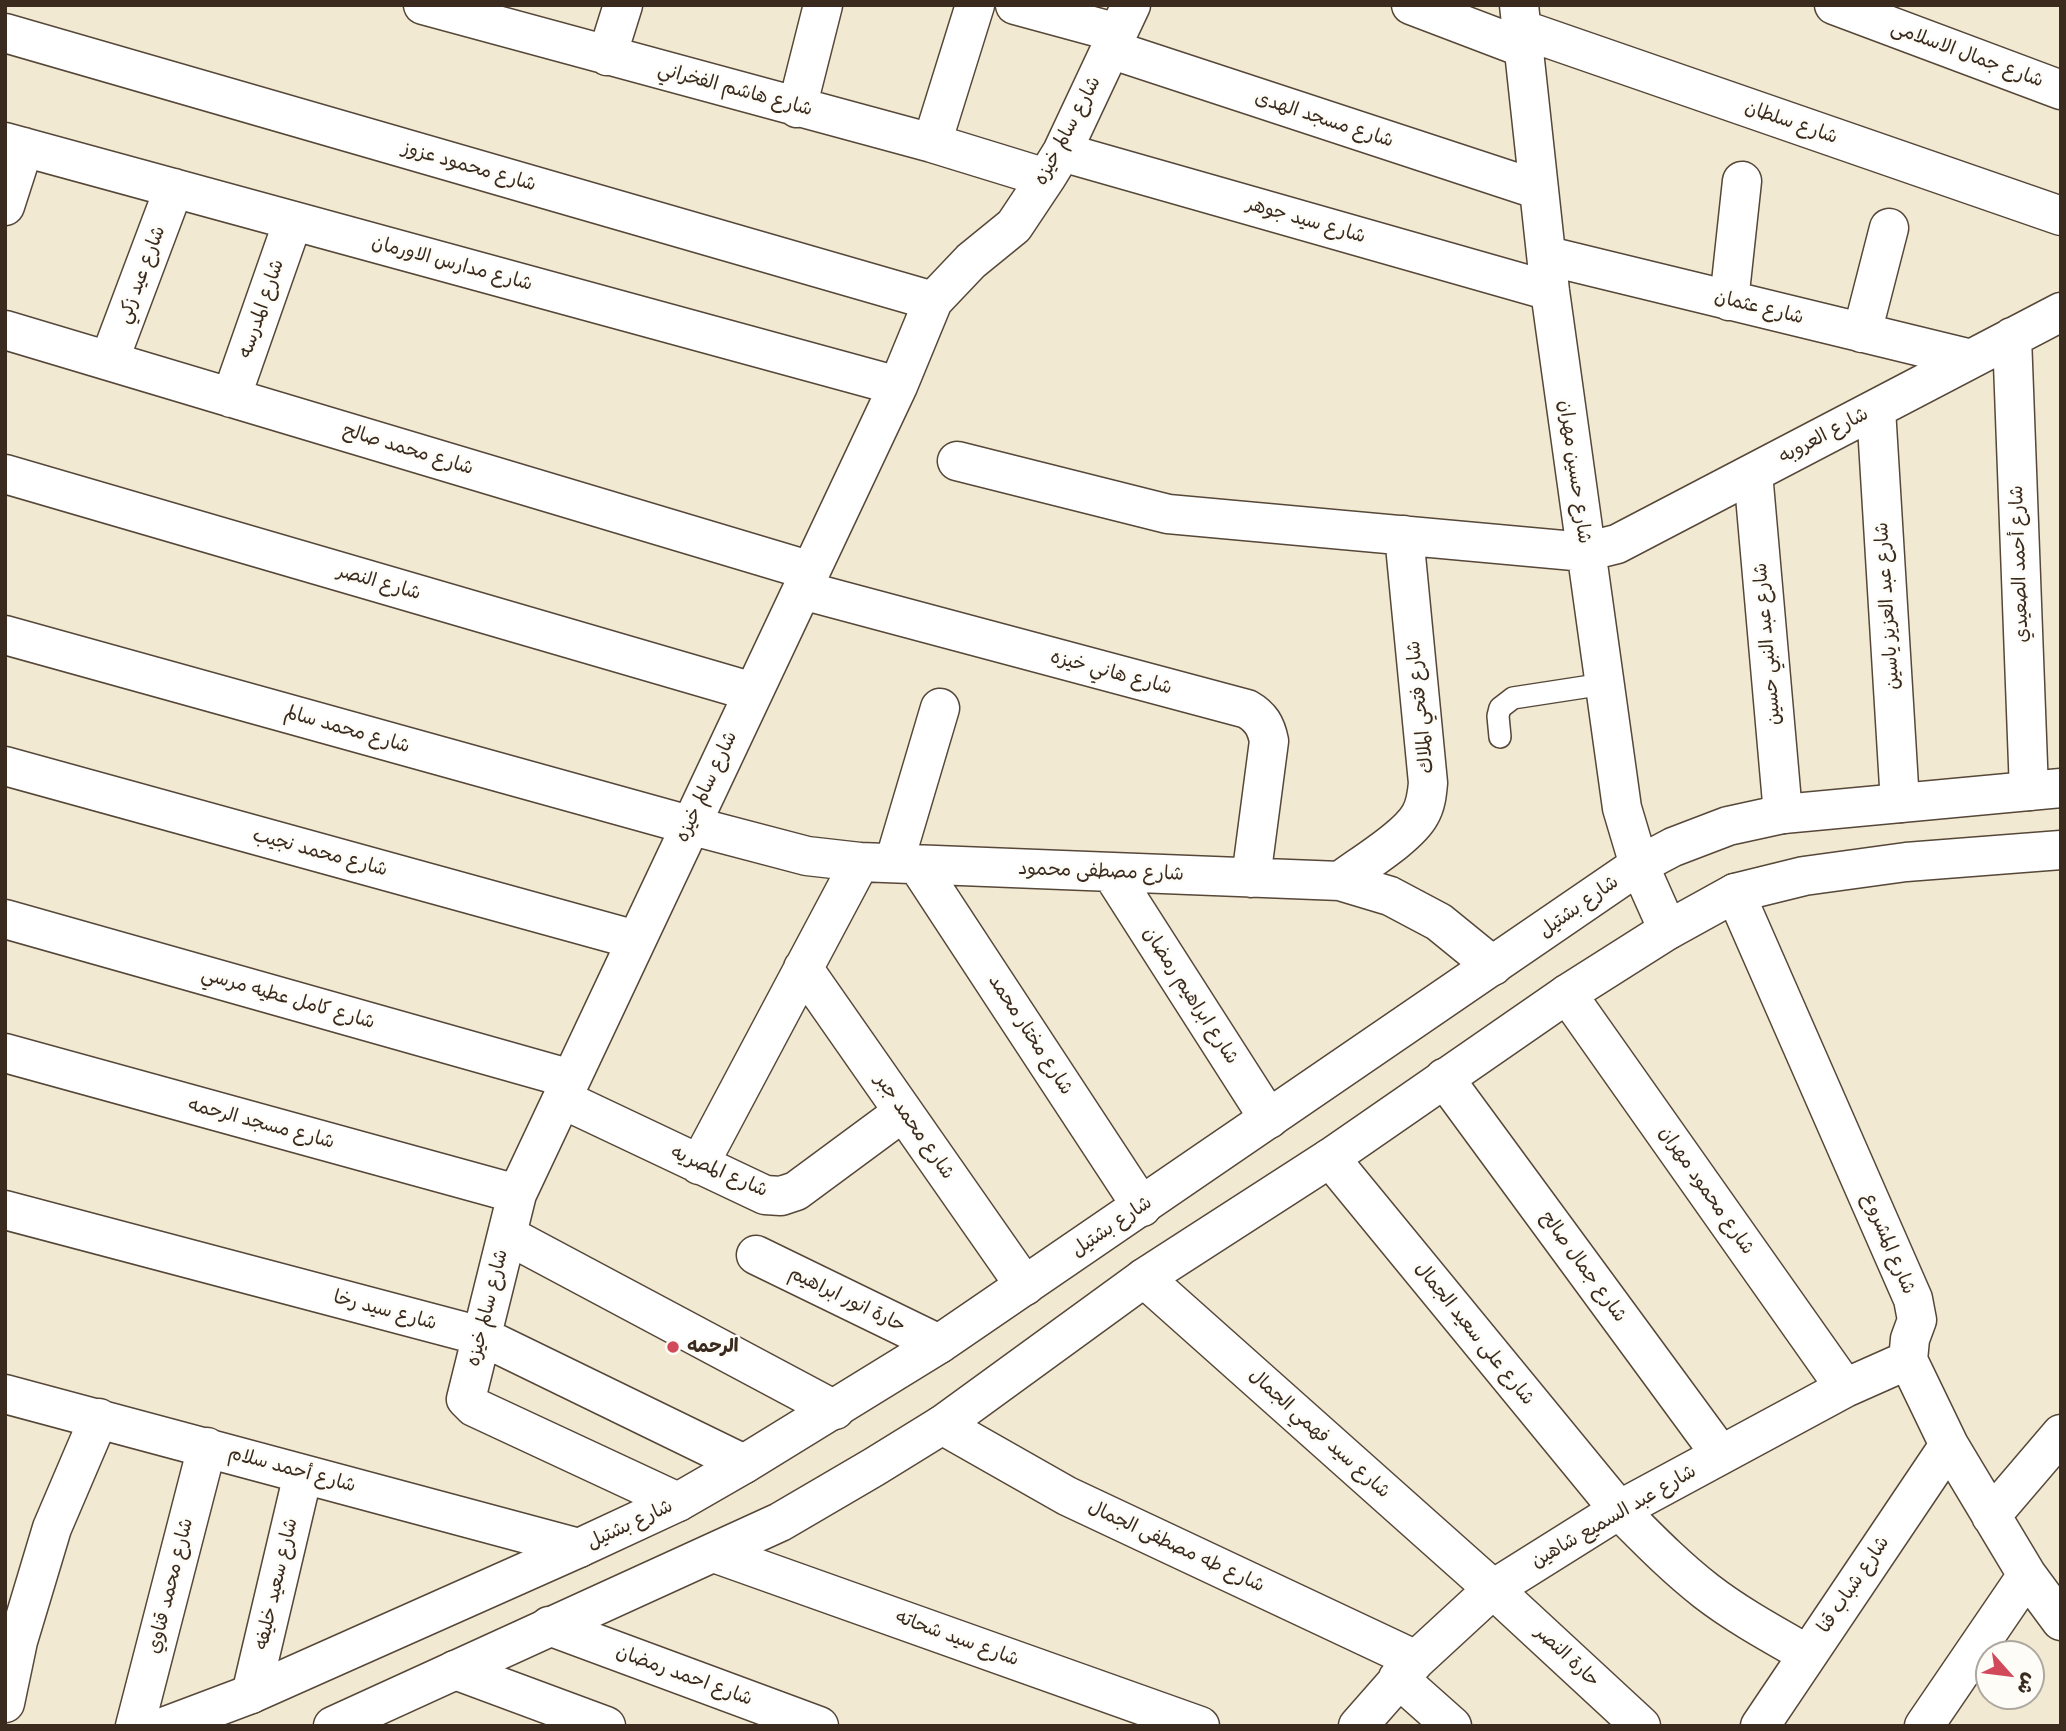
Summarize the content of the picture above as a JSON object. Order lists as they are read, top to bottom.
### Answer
{
  "streets": {
    "street": [
      "شارع جمال الاسلامى",
      "شارع هاشم الفخراني",
      "شارع مسجد الهدى",
      "شارع سلطان",
      "شارع سالم خيزه",
      "شارع محمود عزوز",
      "شارع سيد جوهر",
      "شارع مدارس الاورمان",
      "شارع عيد زكي",
      "شارع عثمان",
      "شارع المدرسه",
      "شارع العروبه",
      "شارع محمد صالح",
      "شارع حسين مهران",
      "شارع أحمد الصعيدي",
      "شارع النصر",
      "شارع عبد العزيز ياسين",
      "شارع عبد النبي حسين",
      "شارع هاني خيزه",
      "شارع فتحي الملاك",
      "شارع محمد سالم",
      "شارع محمد نجيب",
      "شارع مصطفى محمود",
      "شارع بشتيل",
      "شارع ابراهيم رمضان",
      "شارع كامل عطيه مرسي",
      "شارع مختار محمد",
      "شارع مسجد الرحمه",
      "شارع محمد جبر",
      "شارع المصريه",
      "شارع محمود مهران",
      "شارع المشروع",
      "شارع جمال صالح",
      "حارة انور ابراهيم",
      "شارع سيد رخا",
      "شارع على سعيد الجمال",
      "شارع سيد فهمي الجمال",
      "شارع أحمد سلام",
      "شارع عبد السميع شاهين",
      "شارع طه مصطفى الجمال",
      "شارع سعيد خليفه",
      "شارع شباب قنا",
      "شارع محمد قناوي",
      "شارع سيد شحاته",
      "حارة النصر",
      "شارع احمد رمضان"
    ]
  },
  "crossings": [
    ["شارع هاشم الفخراني", "شارع سالم خيزه"],
    ["شارع هاشم الفخراني", "شارع سيد جوهر"],
    ["شارع مسجد الهدى", "شارع سالم خيزه"],
    ["شارع مسجد الهدى", "شارع حسين مهران"],
    ["شارع سلطان", "شارع حسين مهران"],
    ["شارع سالم خيزه", "شارع محمود عزوز"],
    ["شارع سالم خيزه", "شارع سيد جوهر"],
    ["شارع سالم خيزه", "شارع مدارس الاورمان"],
    ["شارع سالم خيزه", "شارع محمد صالح"],
    ["شارع سالم خيزه", "شارع النصر"],
    ["شارع سالم خيزه", "شارع هاني خيزه"],
    ["شارع سالم خيزه", "شارع محمد سالم"],
    ["شارع سالم خيزه", "شارع محمد نجيب"],
    ["شارع سالم خيزه", "شارع مصطفى محمود"],
    ["شارع سالم خيزه", "شارع بشتيل"],
    ["شارع سالم خيزه", "شارع كامل عطيه مرسي"],
    ["شارع سالم خيزه", "شارع مسجد الرحمه"],
    ["شارع سالم خيزه", "شارع المصريه"],
    ["شارع سالم خيزه", "شارع سيد رخا"],
    ["شارع سيد جوهر", "شارع عثمان"],
    ["شارع سيد جوهر", "شارع حسين مهران"],
    ["شارع مدارس الاورمان", "شارع عيد زكي"],
    ["شارع مدارس الاورمان", "شارع المدرسه"],
    ["شارع عيد زكي", "شارع محمد صالح"],
    ["شارع عثمان", "شارع العروبه"],
    ["شارع عثمان", "شارع حسين مهران"],
    ["شارع المدرسه", "شارع محمد صالح"],
    ["شارع العروبه", "شارع حسين مهران"],
    ["شارع العروبه", "شارع أحمد الصعيدي"],
    ["شارع العروبه", "شارع عبد العزيز ياسين"],
    ["شارع العروبه", "شارع عبد النبي حسين"],
    ["شارع محمد صالح", "شارع هاني خيزه"],
    ["شارع حسين مهران", "شارع بشتيل"],
    ["شارع أحمد الصعيدي", "شارع بشتيل"],
    ["شارع عبد العزيز ياسين", "شارع بشتيل"],
    ["شارع عبد النبي حسين", "شارع بشتيل"],
    ["شارع هاني خيزه", "شارع مصطفى محمود"],
    ["شارع فتحي الملاك", "شارع مصطفى محمود"],
    ["شارع محمد سالم", "شارع مصطفى محمود"],
    ["شارع مصطفى محمود", "شارع بشتيل"],
    ["شارع مصطفى محمود", "شارع ابراهيم رمضان"],
    ["شارع مصطفى محمود", "شارع مختار محمد"],
    ["شارع بشتيل", "شارع ابراهيم رمضان"],
    ["شارع بشتيل", "شارع مختار محمد"],
    ["شارع بشتيل", "شارع محمد جبر"],
    ["شارع بشتيل", "حارة انور ابراهيم"],
    ["شارع بشتيل", "شارع سيد رخا"],
    ["شارع بشتيل", "شارع أحمد سلام"],
    ["شارع بشتيل", "شارع سعيد خليفه"],
    ["شارع كامل عطيه مرسي", "شارع المصريه"],
    ["شارع محمد جبر", "شارع المصريه"],
    ["شارع محمود مهران", "شارع عبد السميع شاهين"],
    ["شارع المشروع", "شارع عبد السميع شاهين"],
    ["شارع جمال صالح", "شارع عبد السميع شاهين"],
    ["شارع على سعيد الجمال", "شارع عبد السميع شاهين"],
    ["شارع على سعيد الجمال", "شارع شباب قنا"],
    ["شارع سيد فهمي الجمال", "شارع عبد السميع شاهين"],
    ["شارع سيد فهمي الجمال", "حارة النصر"],
    ["شارع أحمد سلام", "شارع سعيد خليفه"],
    ["شارع أحمد سلام", "شارع محمد قناوي"],
    ["شارع عبد السميع شاهين", "شارع طه مصطفى الجمال"],
    ["شارع عبد السميع شاهين", "حارة النصر"]
  ],
  "places": ["الرحمه"],
  "north": "bottom right"
}
